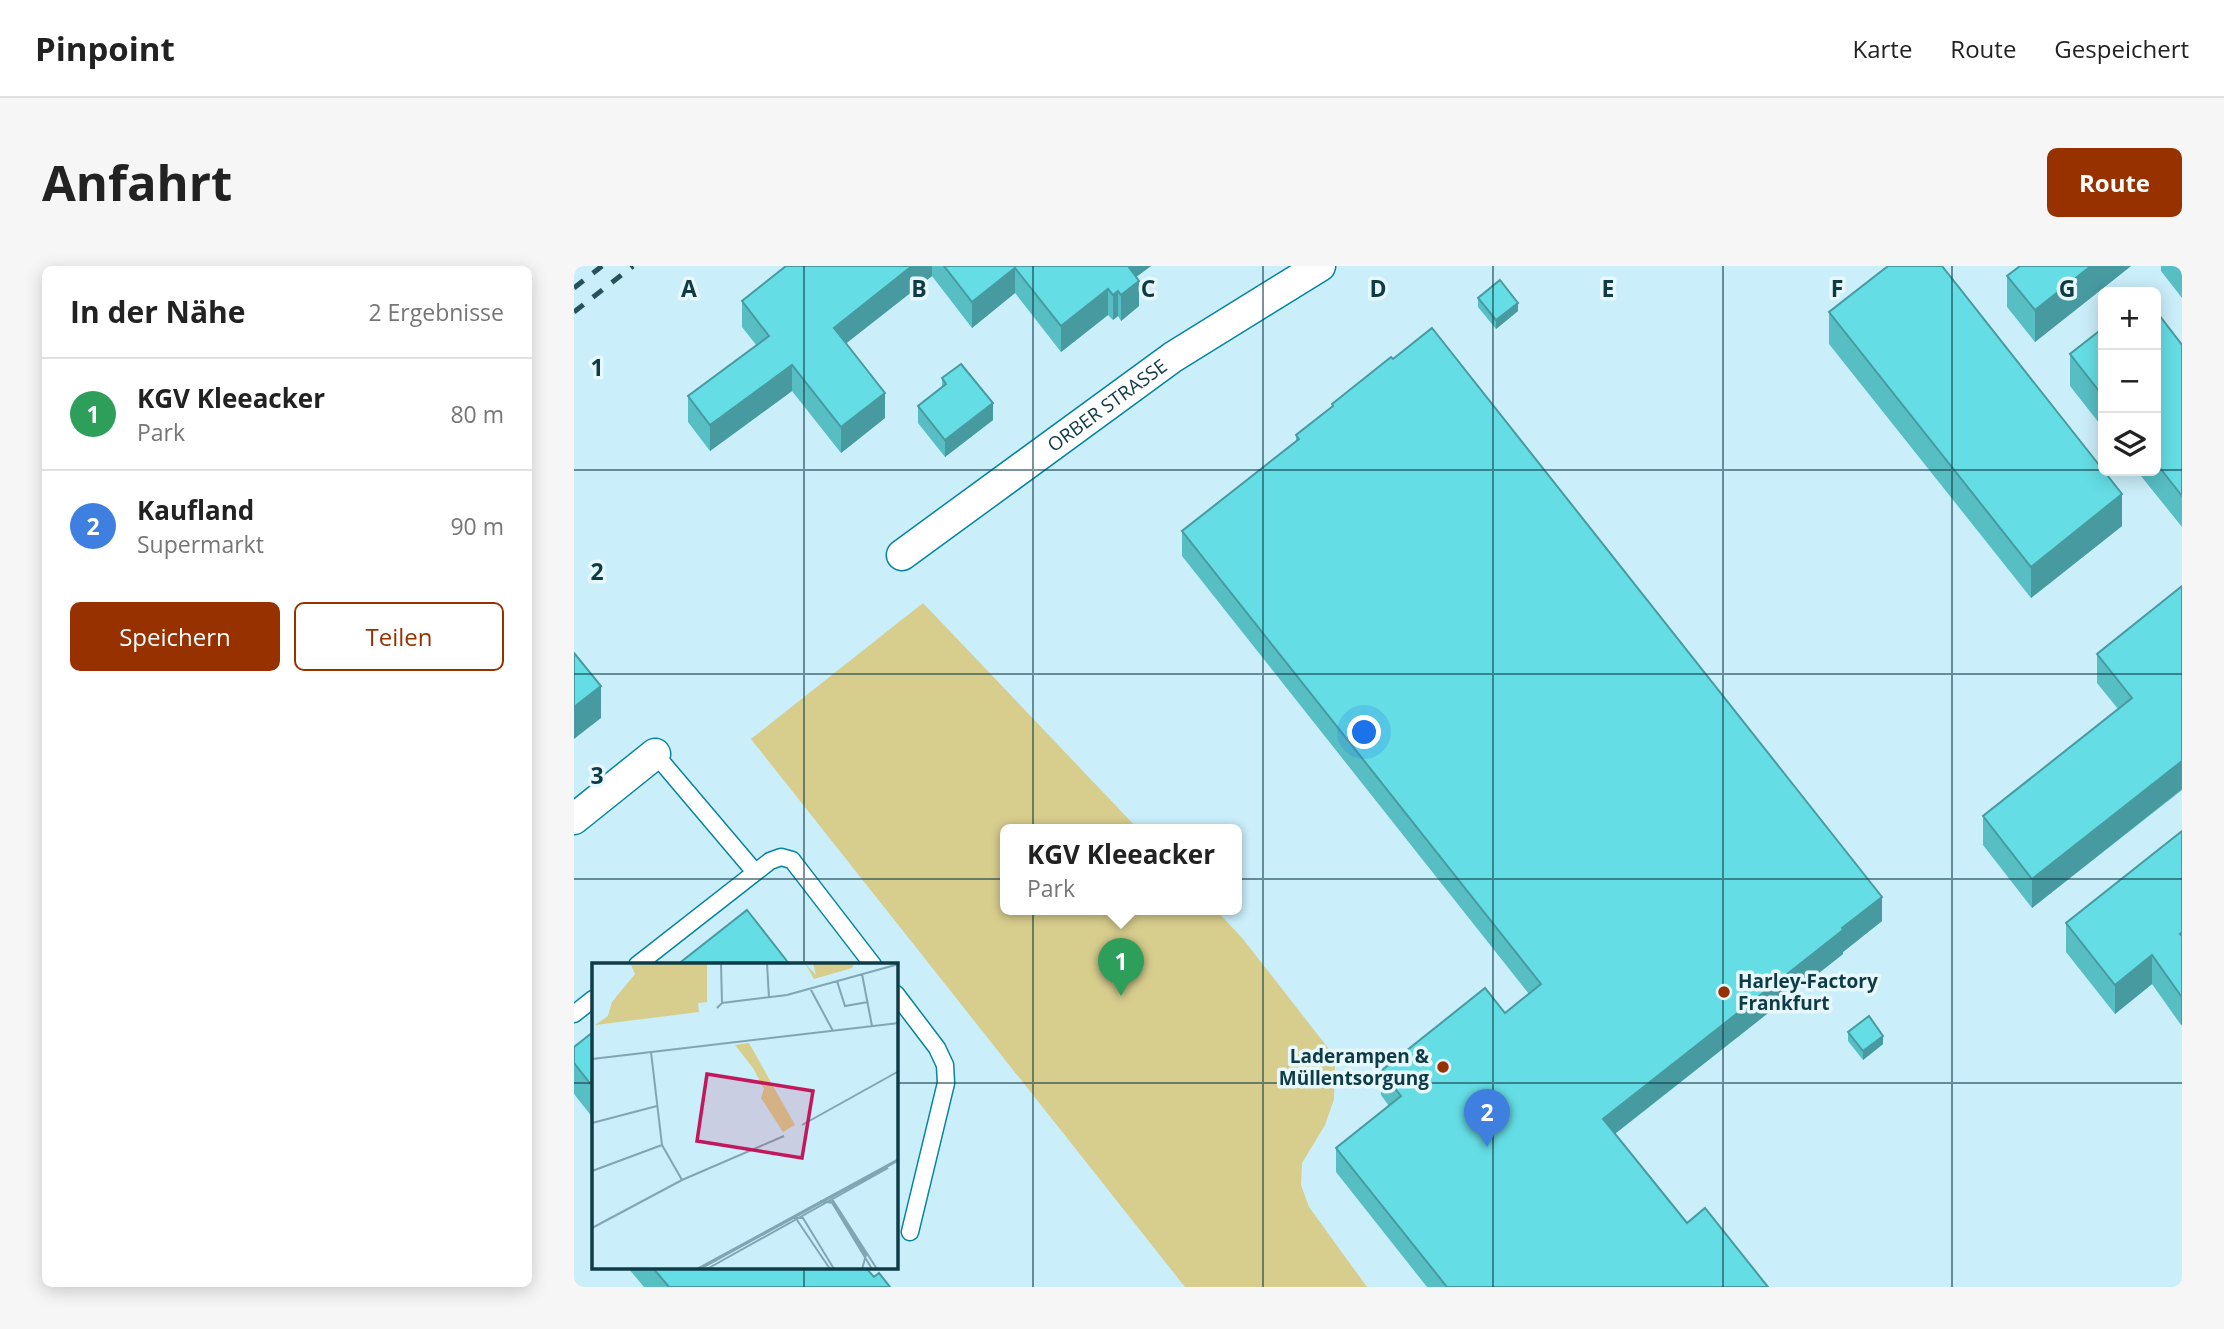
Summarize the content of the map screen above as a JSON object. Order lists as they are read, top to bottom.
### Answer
{
  "streets": {
    "street": ["ORBER STRASSE"]
  },
  "places": ["Harley-Factory Frankfurt", "Laderampen & Müllentsorgung"],
  "page": {
    "header": "Pinpoint",
    "nav": ["Karte", "Route", "Gespeichert"],
    "buttons": [
      "Route",
      ["Speichern", "Teilen"]
    ],
    "title": "Anfahrt",
    "heading": ["In der Nähe", "2 Ergebnisse"],
    "map_buttons": ["+", "−"],
    "list": [
      {
        "mark": "1",
        "name": "KGV Kleeacker",
        "note": "Park",
        "value": "80 m"
      },
      {
        "mark": "2",
        "name": "Kaufland",
        "note": "Supermarkt",
        "value": "90 m"
      }
    ],
    "popup": ["KGV Kleeacker", "Park"],
    "pins": ["1", "2"]
  },
  "grid": {
    "columns": [
      "A",
      "B",
      "C",
      "D",
      "E",
      "F",
      "G"
    ],
    "rows": ["1", "2", "3"]
  }
}
